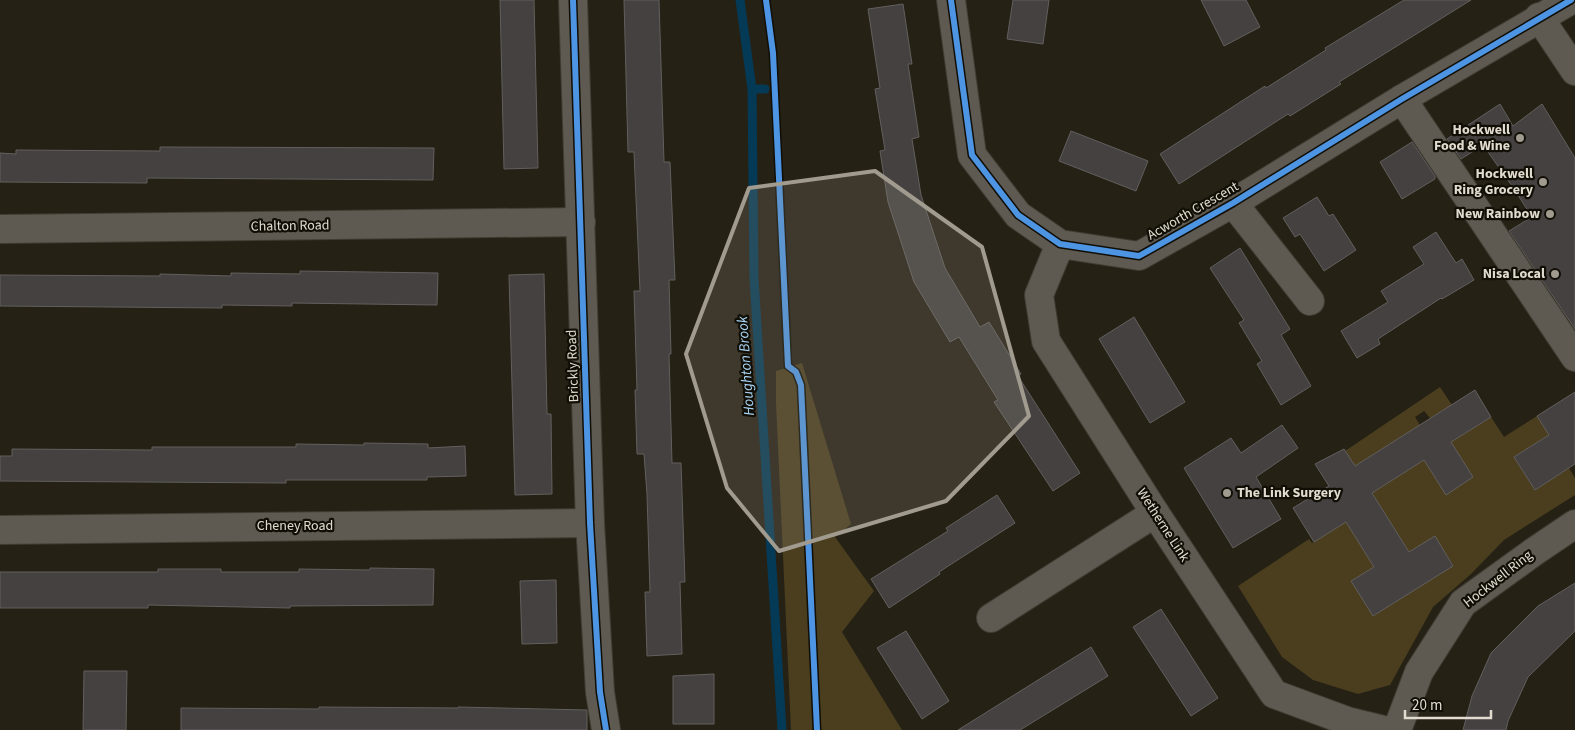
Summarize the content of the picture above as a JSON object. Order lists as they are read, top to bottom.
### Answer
{
  "streets": {
    "street": [
      "Acworth Crescent",
      "Chalton Road",
      "Brickly Road",
      "Wetherne Link",
      "Cheney Road",
      "Hockwell Ring"
    ]
  },
  "crossings": [
    ["Acworth Crescent", "Wetherne Link"],
    ["Chalton Road", "Brickly Road"],
    ["Brickly Road", "Cheney Road"]
  ],
  "water": ["Houghton Brook"],
  "places": [
    "Hockwell Food & Wine",
    "Hockwell Ring Grocery",
    "New Rainbow",
    "Nisa Local",
    "The Link Surgery"
  ],
  "scale_bar": "20 m"
}
